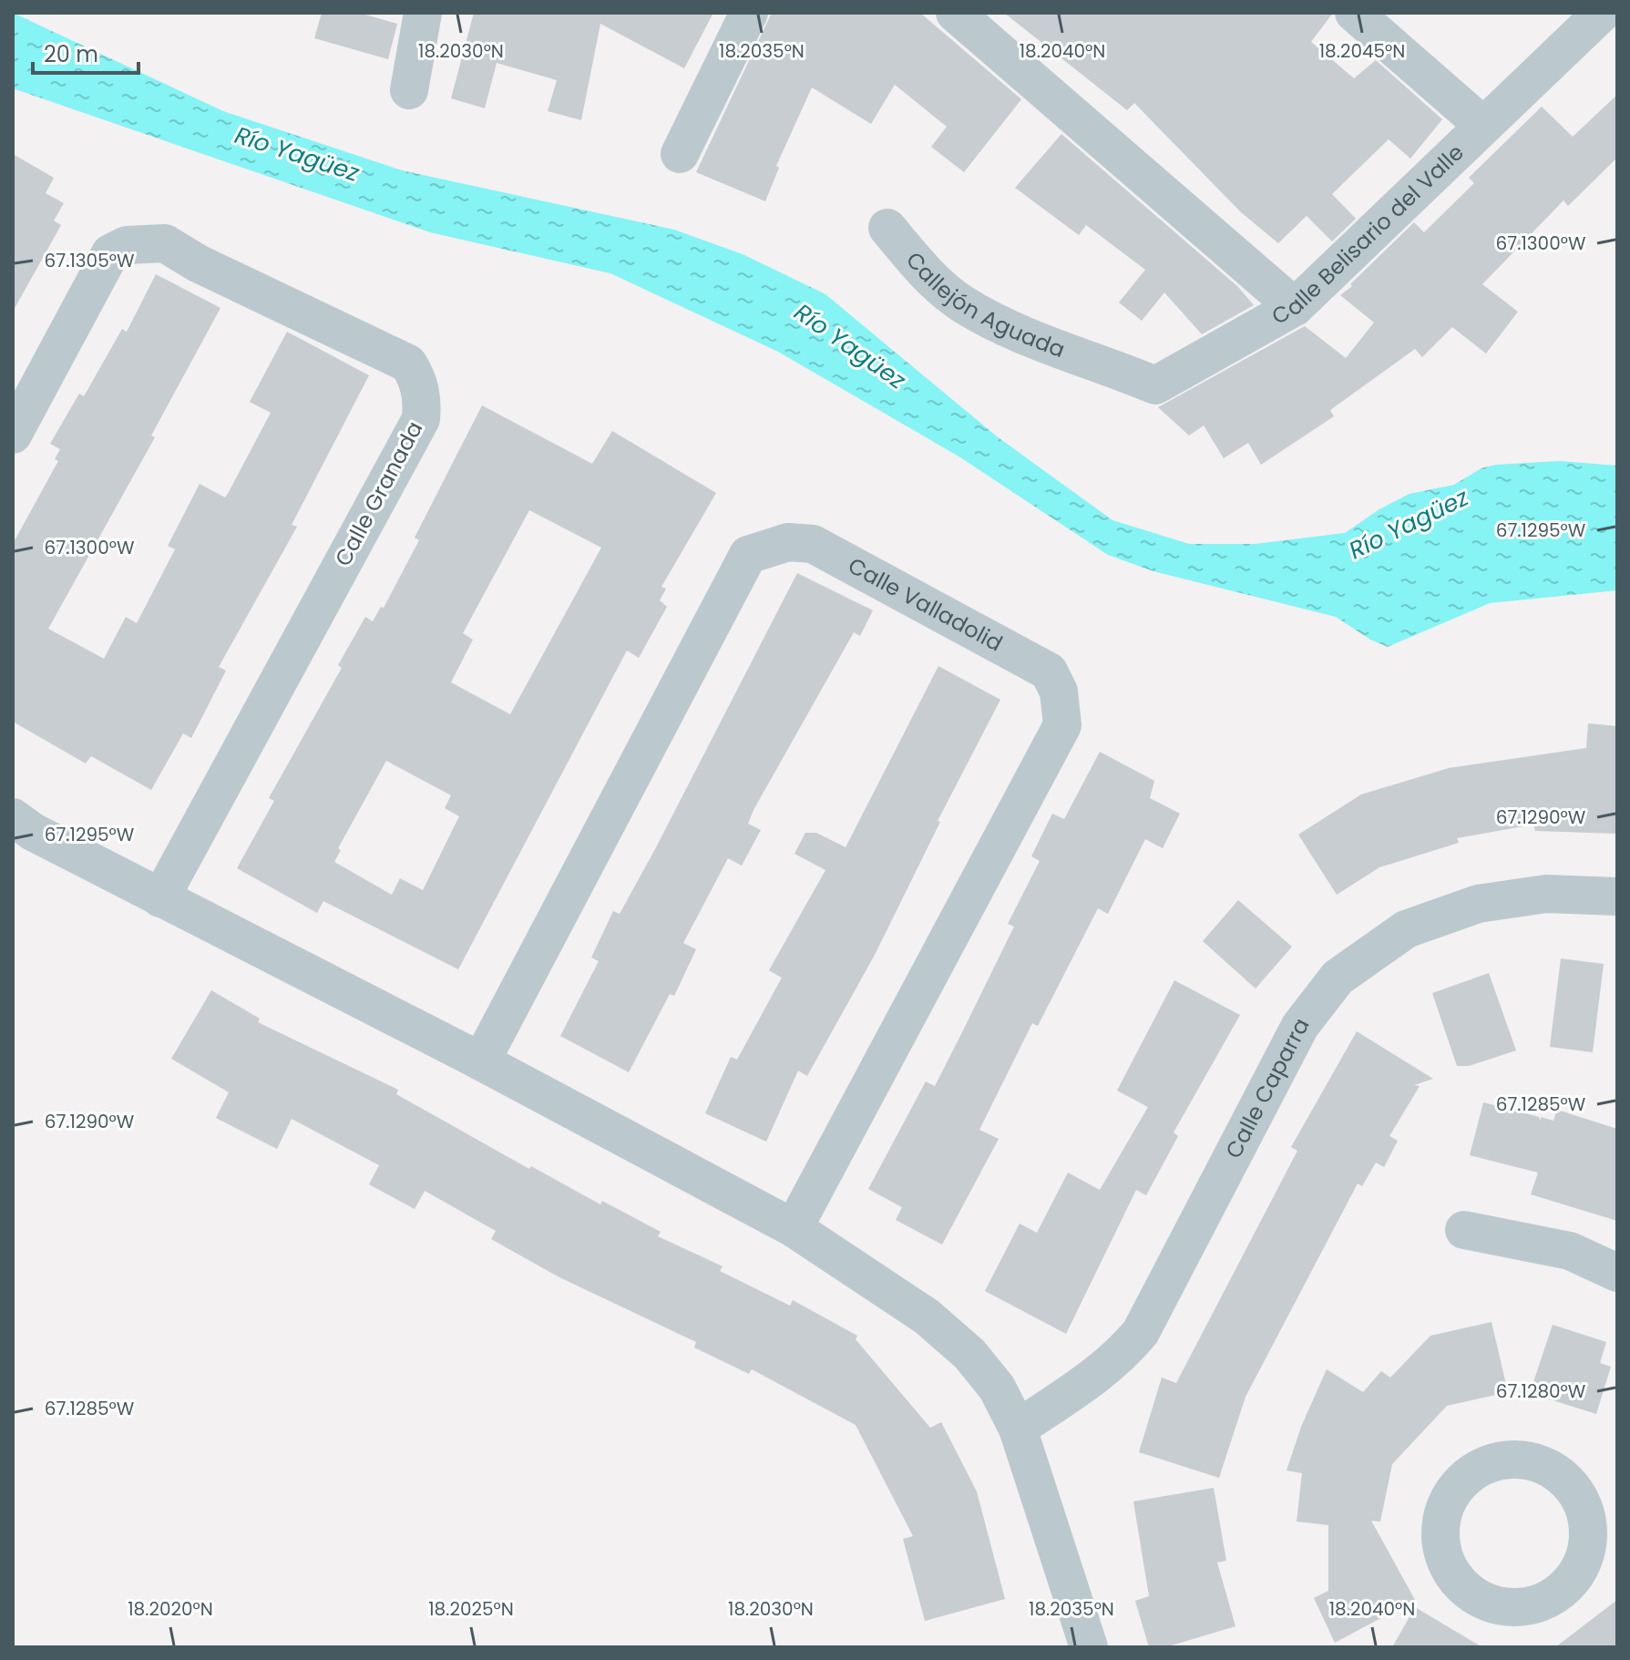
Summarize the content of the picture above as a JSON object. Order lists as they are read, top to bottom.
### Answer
{
  "streets": {
    "street": [
      "Calle Belisario del Valle",
      "Callejón Aguada",
      "Calle Granada",
      "Calle Valladolid",
      "Calle Caparra"
    ]
  },
  "crossings": [
    ["Calle Belisario del Valle", "Callejón Aguada"]
  ],
  "water": ["Río Yagüez"],
  "scale_bar": "20 m",
  "coordinates": [
    "18.2030°N",
    "18.2035°N",
    "18.2040°N",
    "18.2045°N",
    "67.1300°W",
    "67.1305°W",
    "67.1295°W",
    "67.1290°W",
    "67.1285°W",
    "67.1280°W",
    "18.2020°N",
    "18.2025°N"
  ]
}
